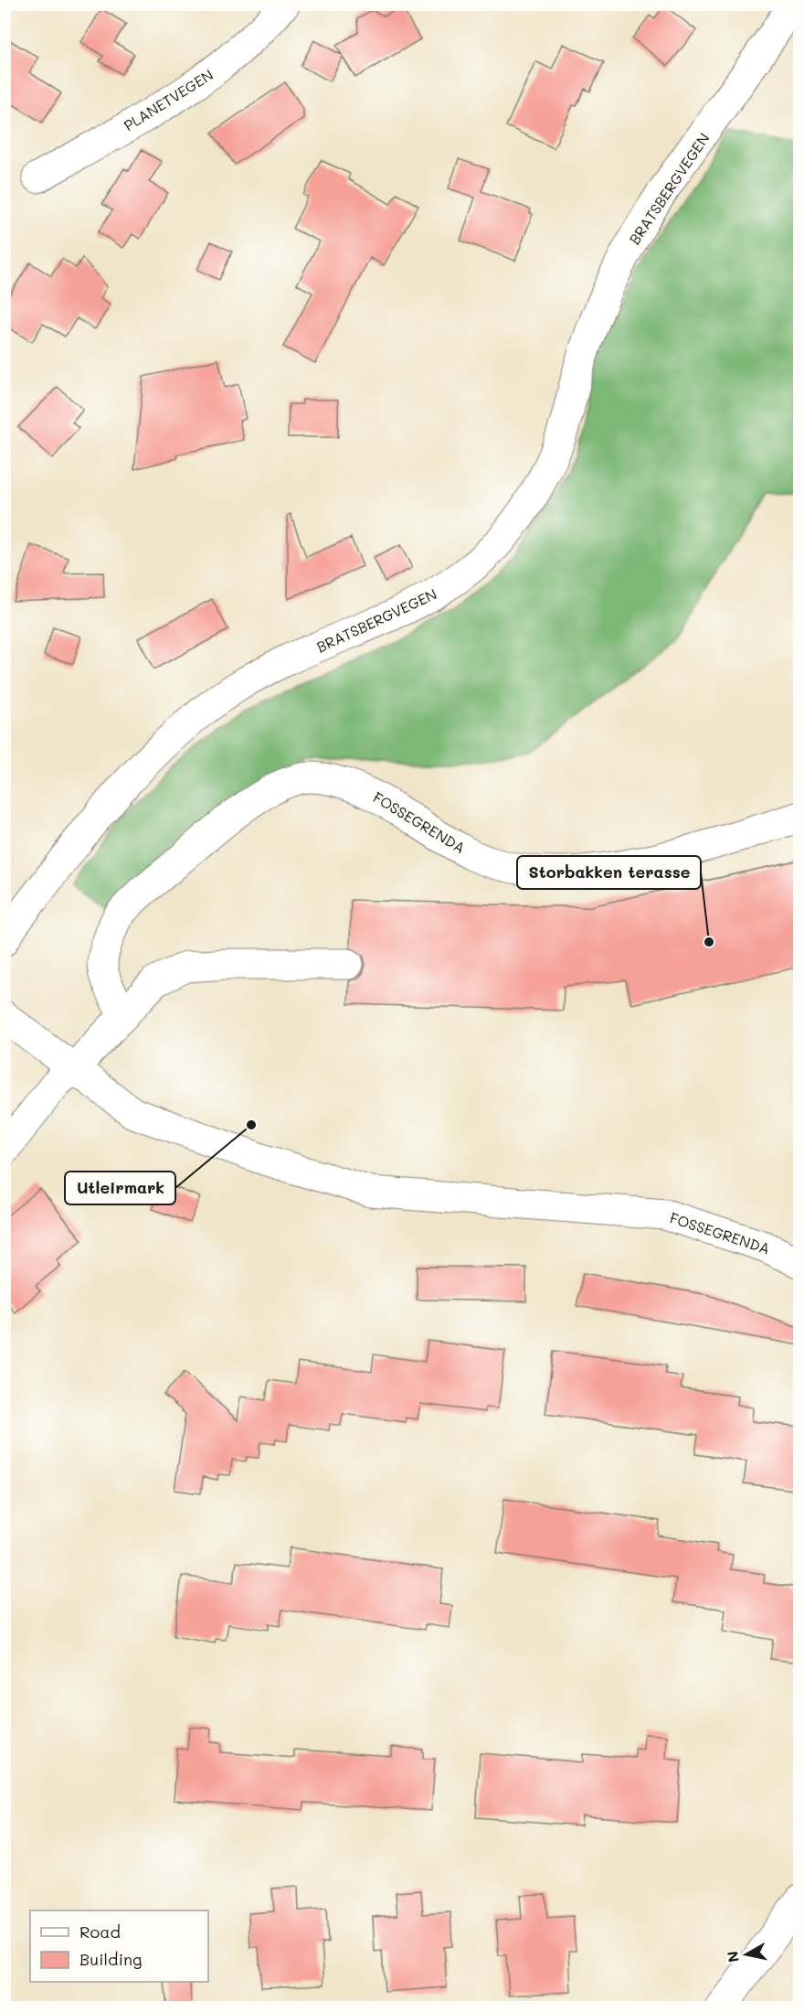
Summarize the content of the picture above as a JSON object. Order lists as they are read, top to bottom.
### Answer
{
  "streets": {
    "street": ["PLANETVEGEN", "BRATSBERGVEGEN", "FOSSEGRENDA"]
  },
  "places": ["Storbakken terasse", "Utleirmark"],
  "legend": ["Road", "Building"],
  "north": "left"
}
